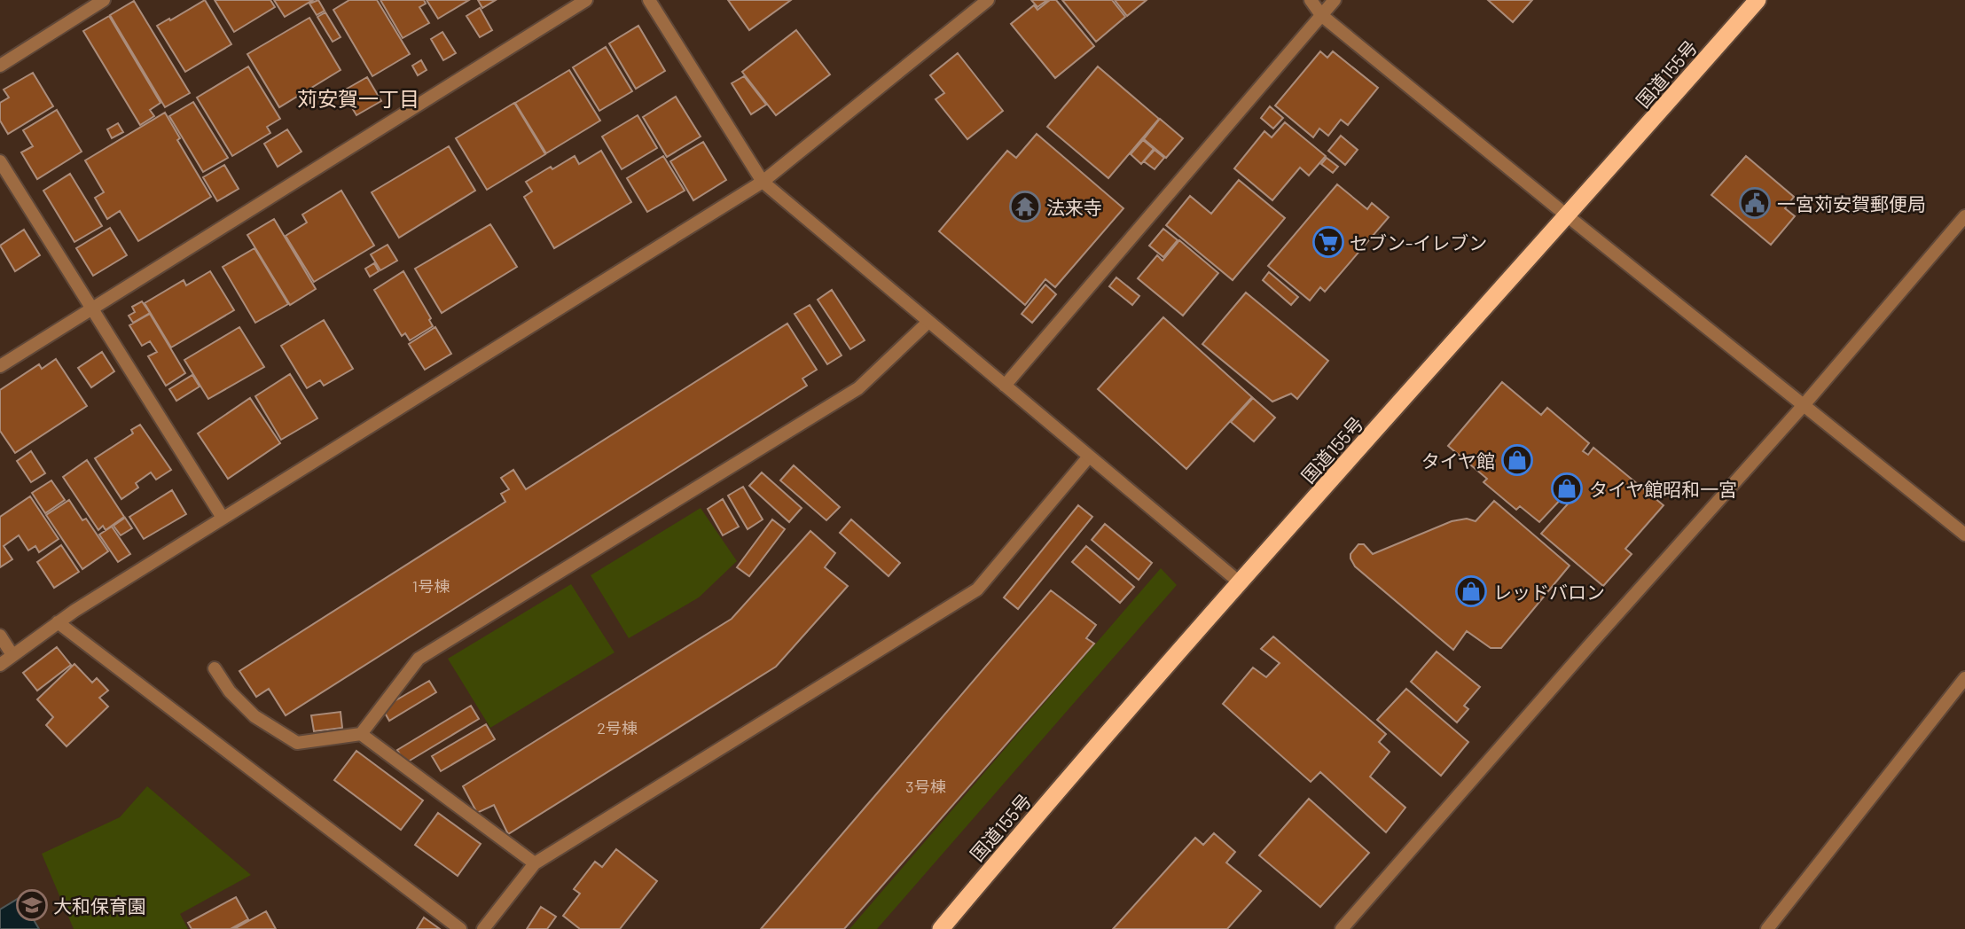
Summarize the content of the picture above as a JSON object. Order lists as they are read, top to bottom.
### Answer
{
  "streets": {
    "highway": ["国道155号"]
  },
  "districts": ["苅安賀一丁目"],
  "places": {
    "public building": ["一宮苅安賀郵便局"],
    "temple": ["法来寺"],
    "supermarket": ["セブン-イレブン"],
    "shop": ["タイヤ館", "タイヤ館昭和一宮", "レッドバロン"],
    "school or university": ["大和保育園"]
  },
  "house_numbers": ["1号棟", "2号棟", "3号棟"]
}
